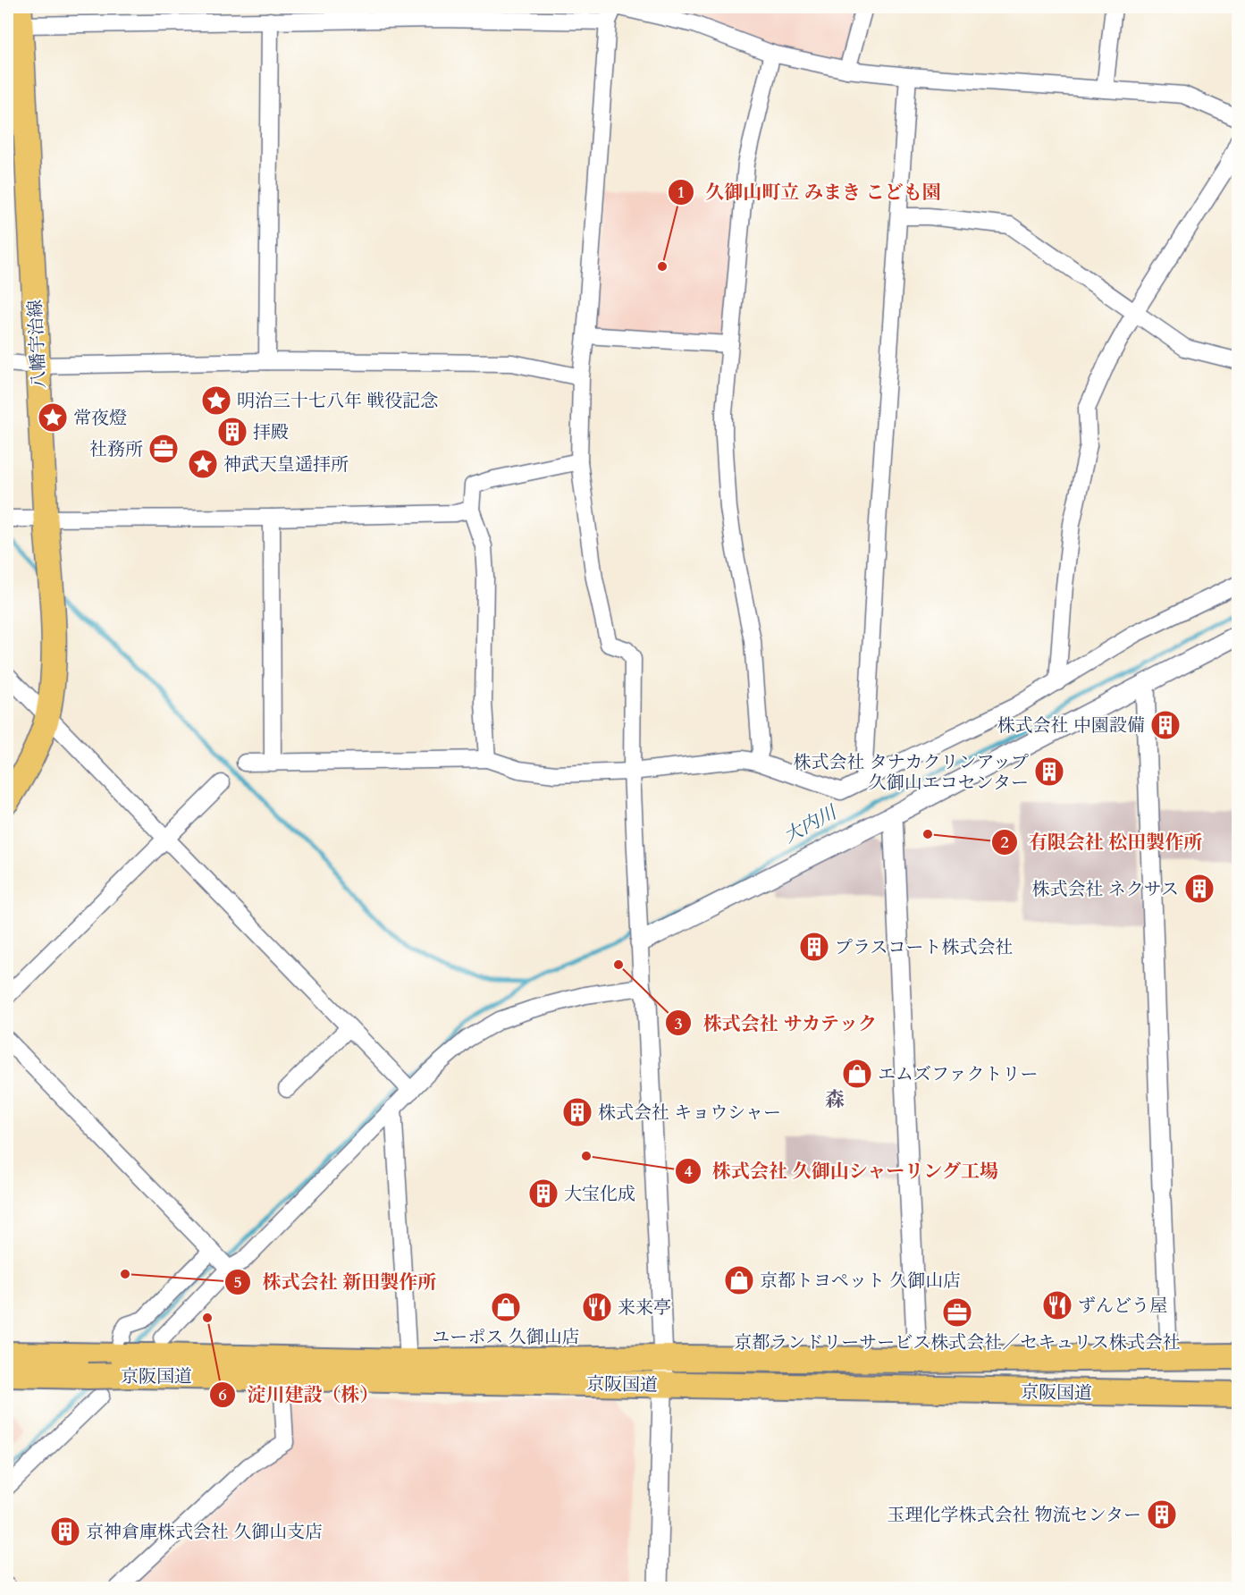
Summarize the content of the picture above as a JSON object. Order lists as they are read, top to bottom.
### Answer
{
  "streets": {
    "highway": ["京阪国道"],
    "main road": ["八幡宇治線"]
  },
  "districts": ["森"],
  "water": ["大内川"],
  "places": {
    "other": [
      "久御山町立 みまき こども園",
      "有限会社 松田製作所",
      "株式会社 サカテック",
      "株式会社 久御山シャーリング工場",
      "株式会社 新田製作所",
      "淀川建設（株）"
    ],
    "place": ["明治三十七八年 戦役記念", "常夜燈", "神武天皇遥拝所"],
    "building": [
      "拝殿",
      "株式会社 中園設備",
      "株式会社 タナカクリンアップ 久御山エコセンター",
      "株式会社 ネクサス",
      "プラスコート株式会社",
      "株式会社 キョウシャー",
      "大宝化成",
      "玉理化学株式会社 物流センター",
      "京神倉庫株式会社 久御山支店"
    ],
    "office": ["社務所", "京都ランドリーサービス株式会社／セキュリス株式会社"],
    "shop": ["エムズファクトリー", "京都トヨペット 久御山店", "ユーポス 久御山店"],
    "restaurant": ["ずんどう屋", "来来亭"]
  }
}
